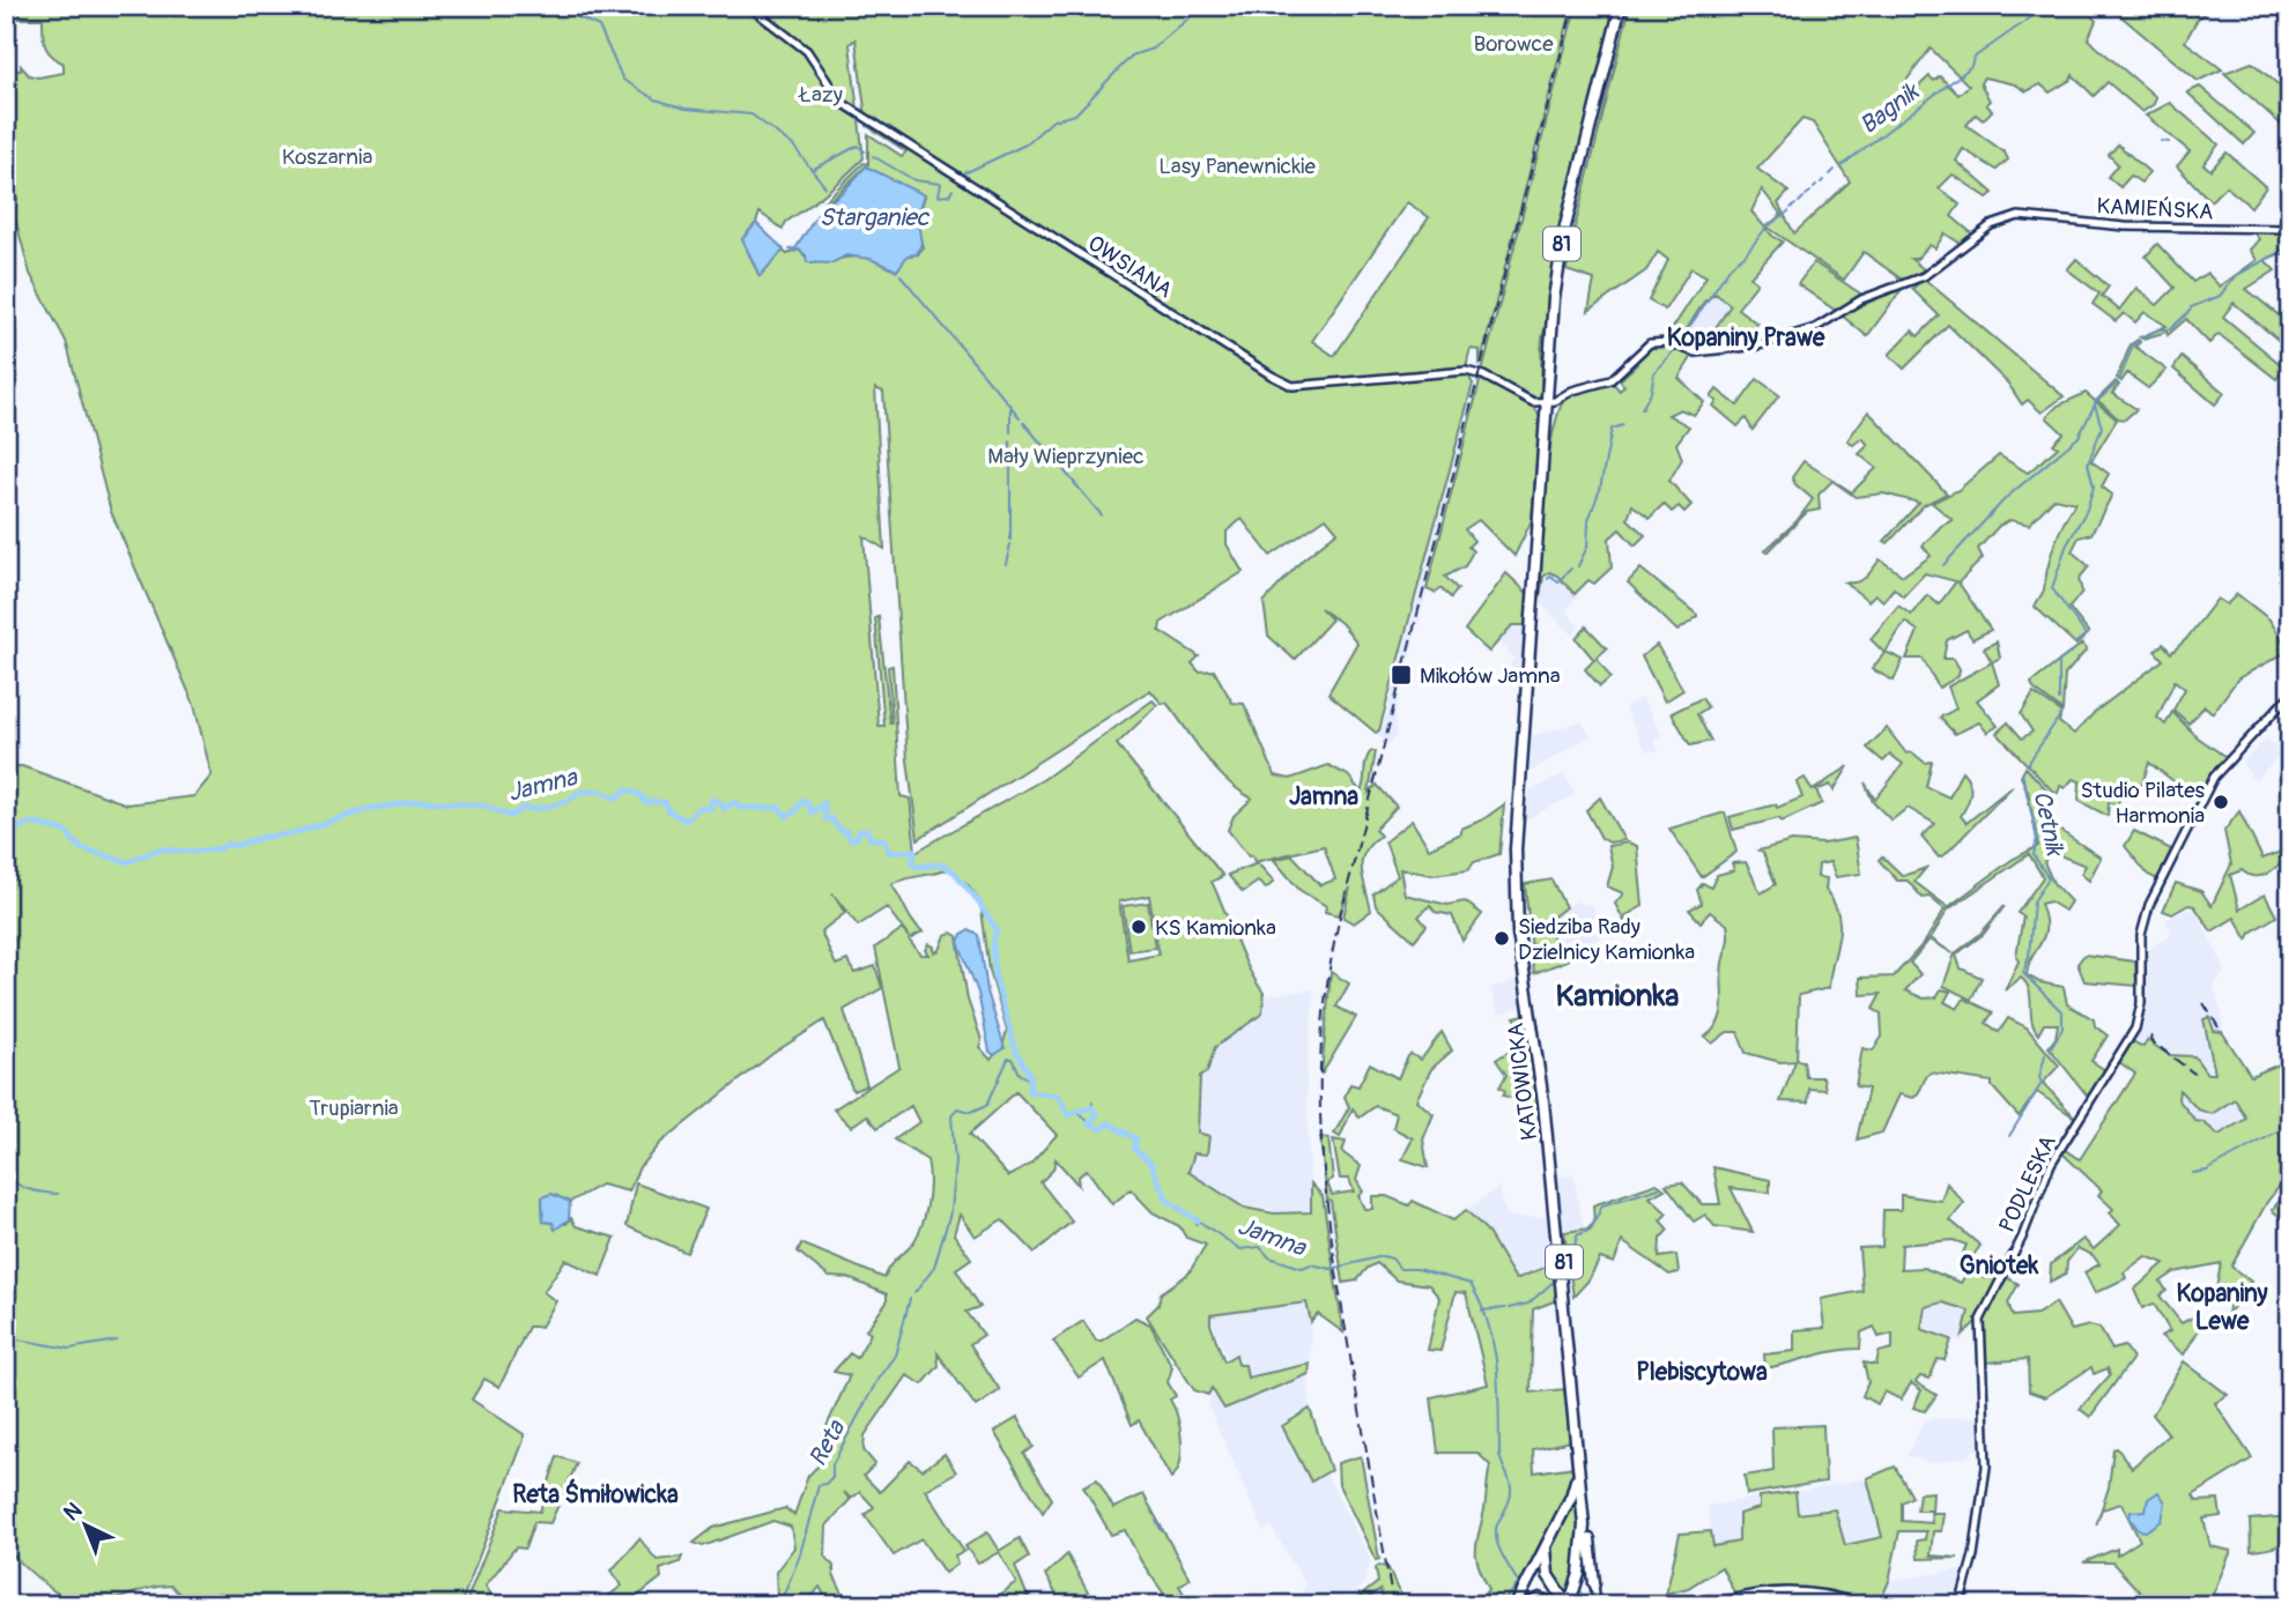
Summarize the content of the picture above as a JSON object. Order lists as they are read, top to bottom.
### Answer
{
  "streets": {
    "main road": ["81", "KATOWICKA"],
    "street": ["KAMIEŃSKA", "OWSIANA", "PODLESKA"]
  },
  "crossings": [
    ["KAMIEŃSKA", "81"],
    ["KAMIEŃSKA", "OWSIANA"],
    ["81", "OWSIANA"],
    ["81", "KATOWICKA"]
  ],
  "districts": [
    "Kopaniny Prawe",
    "Jamna",
    "Kamionka",
    "Gniotek",
    "Kopaniny Lewe",
    "Plebiscytowa",
    "Reta Śmiłowicka"
  ],
  "water": [
    "Bagnik",
    "Starganiec",
    "Jamna",
    "Cetnik",
    "Reta"
  ],
  "parks": [
    "Borowce",
    "Łazy",
    "Koszarnia",
    "Lasy Panewnickie",
    "Mały Wieprzyniec",
    "Trupiarnia"
  ],
  "places": {
    "transit": ["Mikołów Jamna"],
    "other": ["Studio Pilates Harmonia", "KS Kamionka", "Siedziba Rady Dzielnicy Kamionka"]
  },
  "north": "top left"
}
